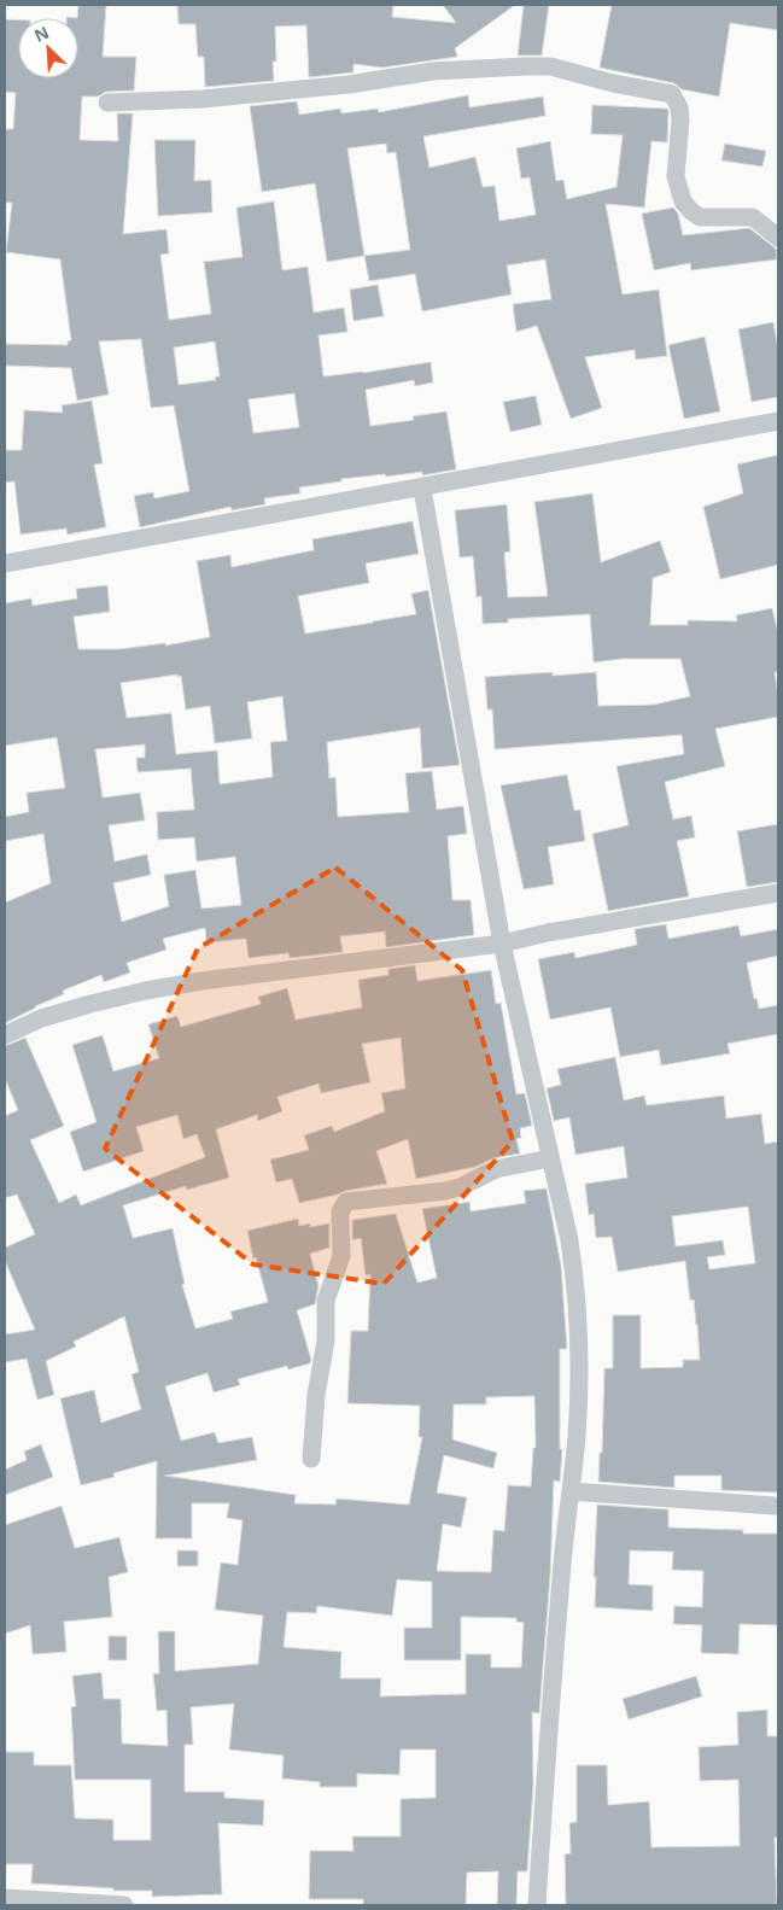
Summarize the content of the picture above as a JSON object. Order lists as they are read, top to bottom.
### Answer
{
  "north": "top left"
}
